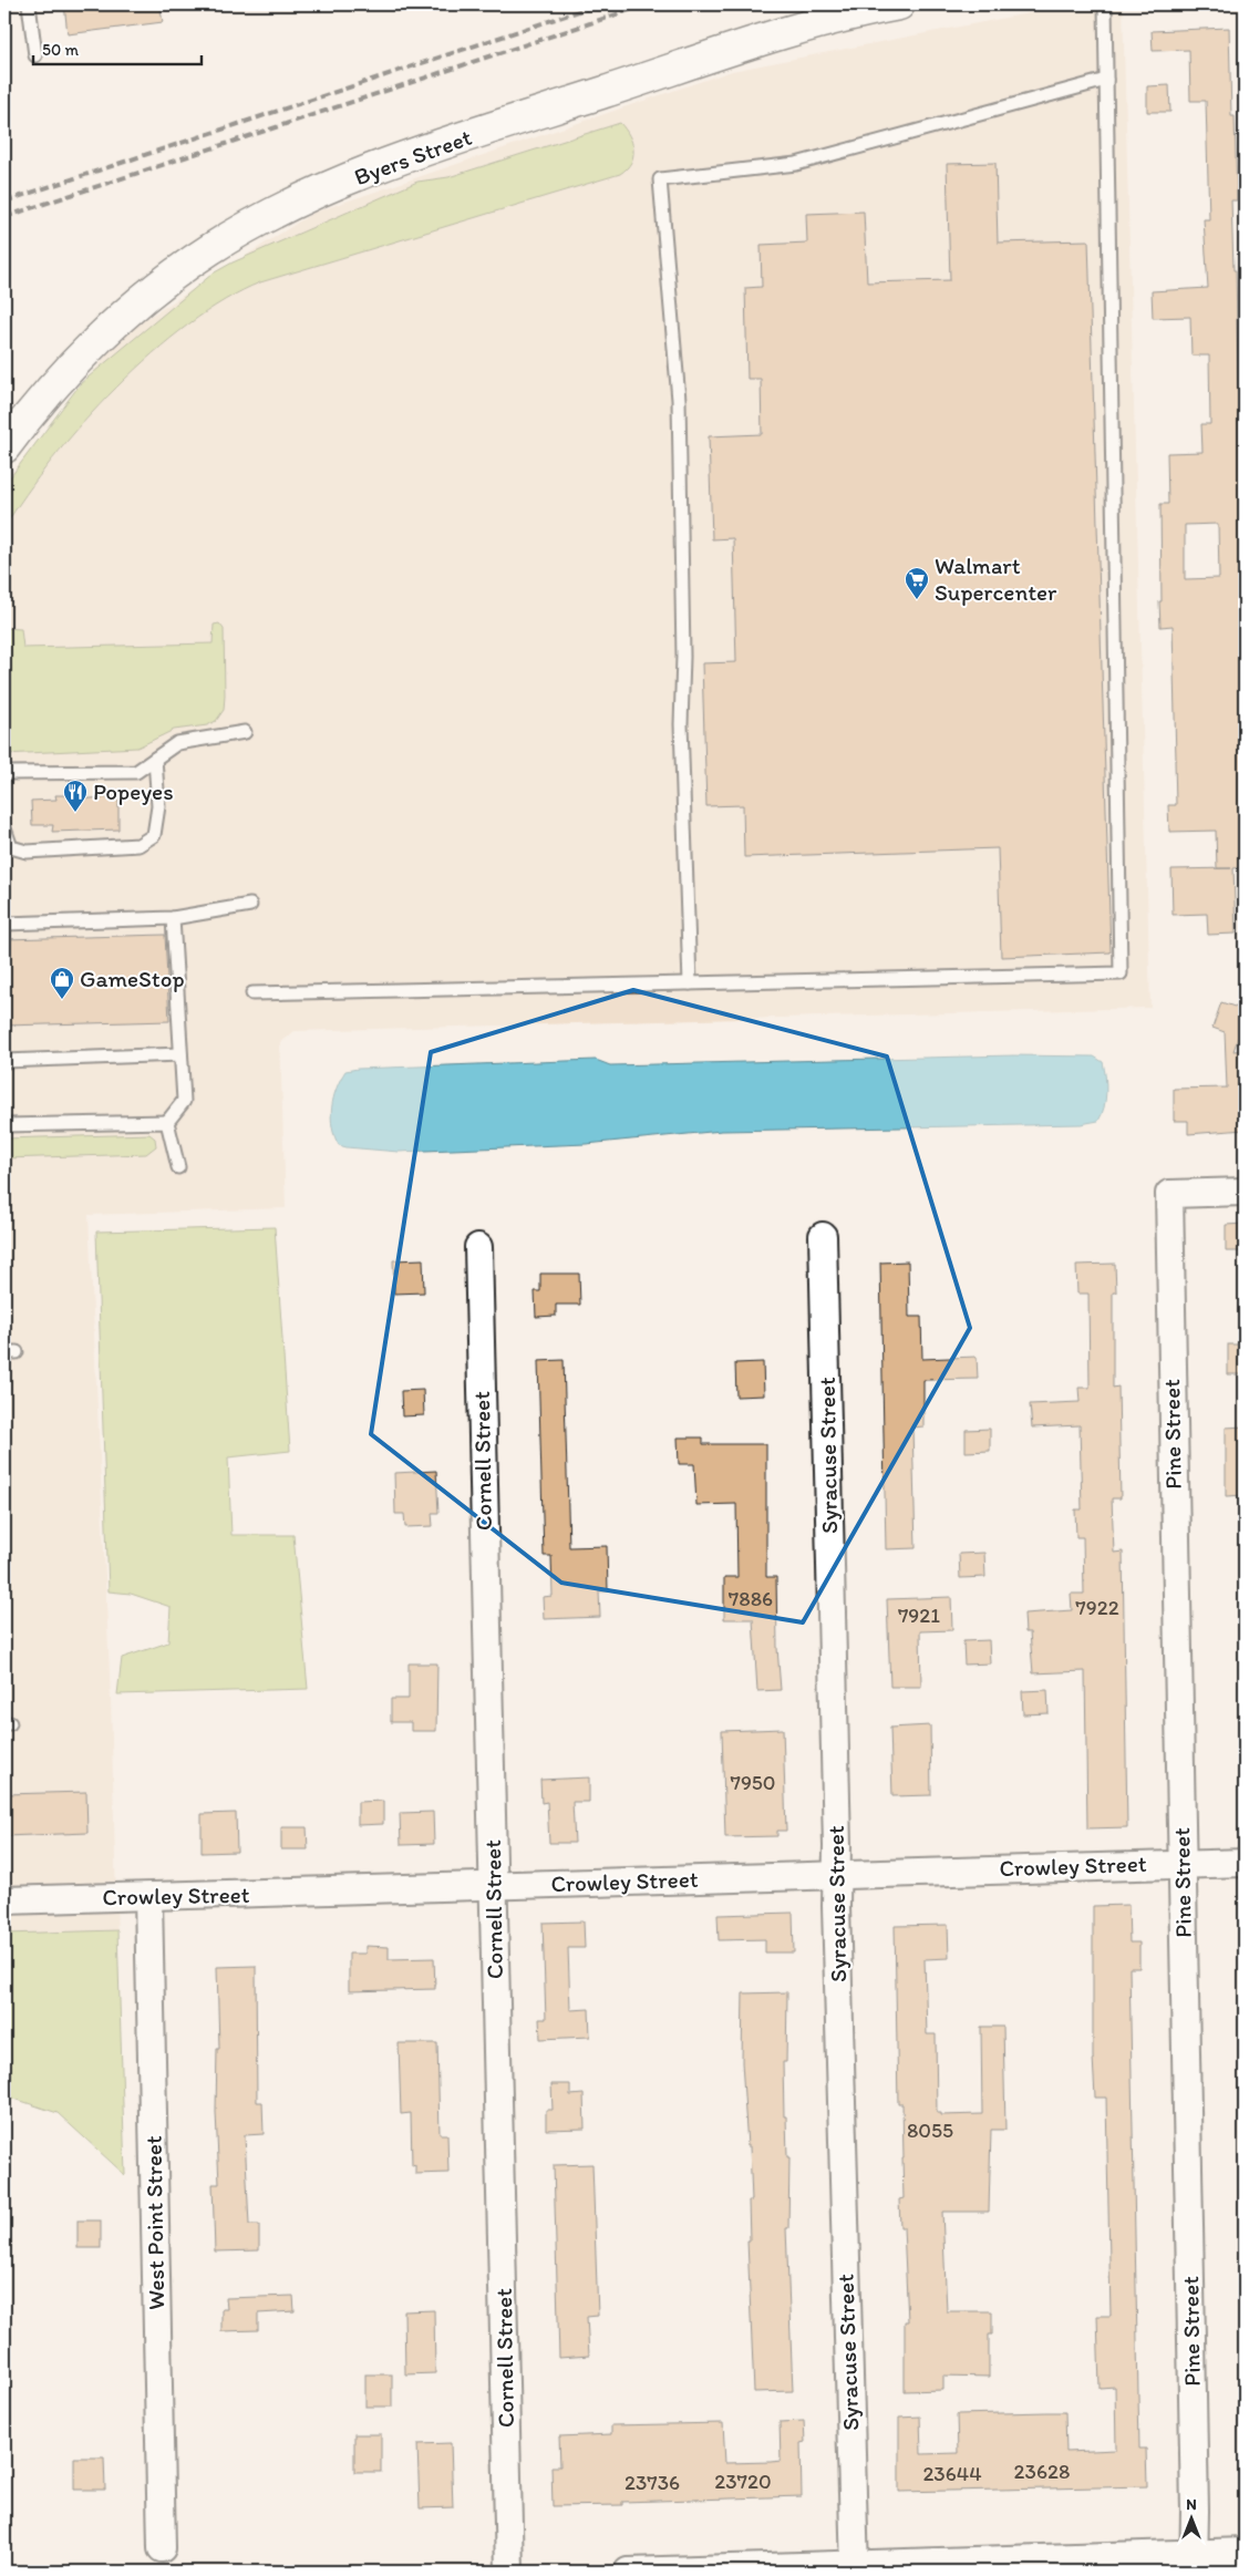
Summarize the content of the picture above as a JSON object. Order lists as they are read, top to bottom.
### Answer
{
  "streets": {
    "street": [
      "Byers Street",
      "Pine Street",
      "Syracuse Street",
      "Cornell Street",
      "Crowley Street",
      "West Point Street"
    ]
  },
  "crossings": [
    ["Pine Street", "Crowley Street"],
    ["Syracuse Street", "Crowley Street"],
    ["Cornell Street", "Crowley Street"],
    ["Crowley Street", "West Point Street"]
  ],
  "places": {
    "supermarket": ["Walmart Supercenter"],
    "restaurant": ["Popeyes"],
    "shop": ["GameStop"]
  },
  "house_numbers": [
    "7886",
    "7922",
    "7921",
    "7950",
    "8055",
    "23628",
    "23644",
    "23720",
    "23736"
  ],
  "scale_bar": "50 m",
  "north": "top"
}
